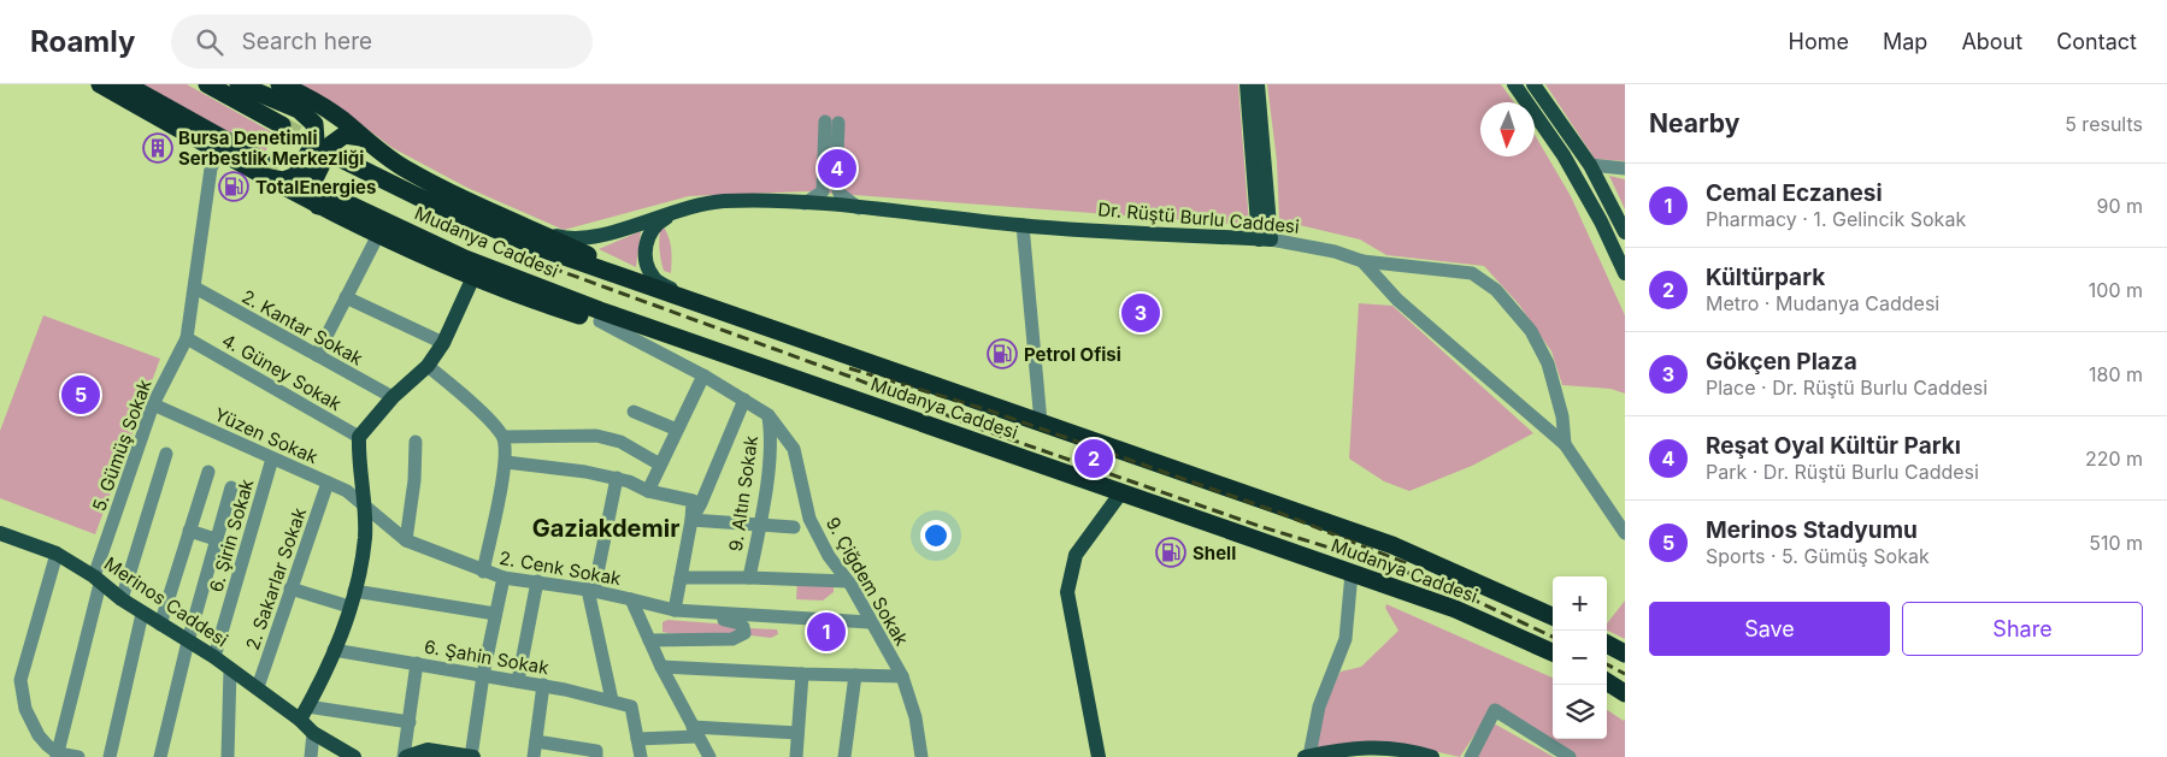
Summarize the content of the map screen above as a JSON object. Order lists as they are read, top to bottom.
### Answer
{
  "streets": {
    "highway": ["Mudanya Caddesi"],
    "main road": ["Dr. Rüştü Burlu Caddesi", "Merinos Caddesi"],
    "street": [
      "2. Kantar Sokak",
      "4. Güney Sokak",
      "Yüzen Sokak",
      "5. Gümüş Sokak",
      "9. Altın Sokak",
      "6. Şirin Sokak",
      "2. Cenk Sokak",
      "2. Sakarlar Sokak",
      "9. Çiğdem Sokak",
      "6. Şahin Sokak"
    ]
  },
  "crossings": [
    ["2. Kantar Sokak", "5. Gümüş Sokak"],
    ["4. Güney Sokak", "5. Gümüş Sokak"],
    ["Yüzen Sokak", "5. Gümüş Sokak"],
    ["Yüzen Sokak", "6. Şirin Sokak"],
    ["Yüzen Sokak", "2. Cenk Sokak"],
    ["Yüzen Sokak", "2. Sakarlar Sokak"],
    ["5. Gümüş Sokak", "Merinos Caddesi"],
    ["9. Altın Sokak", "9. Çiğdem Sokak"],
    ["6. Şirin Sokak", "Merinos Caddesi"],
    ["2. Sakarlar Sokak", "Merinos Caddesi"]
  ],
  "districts": ["Gaziakdemir"],
  "places": {
    "building": ["Bursa Denetimli Serbestlik Merkezliği"],
    "fuel station": ["TotalEnergies", "Petrol Ofisi", "Shell"]
  },
  "north": "bottom",
  "page": {
    "header": "Roamly",
    "search": "Search here",
    "nav": [
      "Home",
      "Map",
      "About",
      "Contact"
    ],
    "heading": ["Nearby", "5 results"],
    "pins": [
      "4",
      "3",
      "5",
      "2",
      "1"
    ],
    "list": [
      {
        "mark": "1",
        "name": "Cemal Eczanesi",
        "note": "Pharmacy · 1. Gelincik Sokak",
        "value": "90 m"
      },
      {
        "mark": "2",
        "name": "Kültürpark",
        "note": "Metro · Mudanya Caddesi",
        "value": "100 m"
      },
      {
        "mark": "3",
        "name": "Gökçen Plaza",
        "note": "Place · Dr. Rüştü Burlu Caddesi",
        "value": "180 m"
      },
      {
        "mark": "4",
        "name": "Reşat Oyal Kültür Parkı",
        "note": "Park · Dr. Rüştü Burlu Caddesi",
        "value": "220 m"
      },
      {
        "mark": "5",
        "name": "Merinos Stadyumu",
        "note": "Sports · 5. Gümüş Sokak",
        "value": "510 m"
      }
    ],
    "map_buttons": ["+", "−"],
    "buttons": ["Save", "Share"]
  }
}
